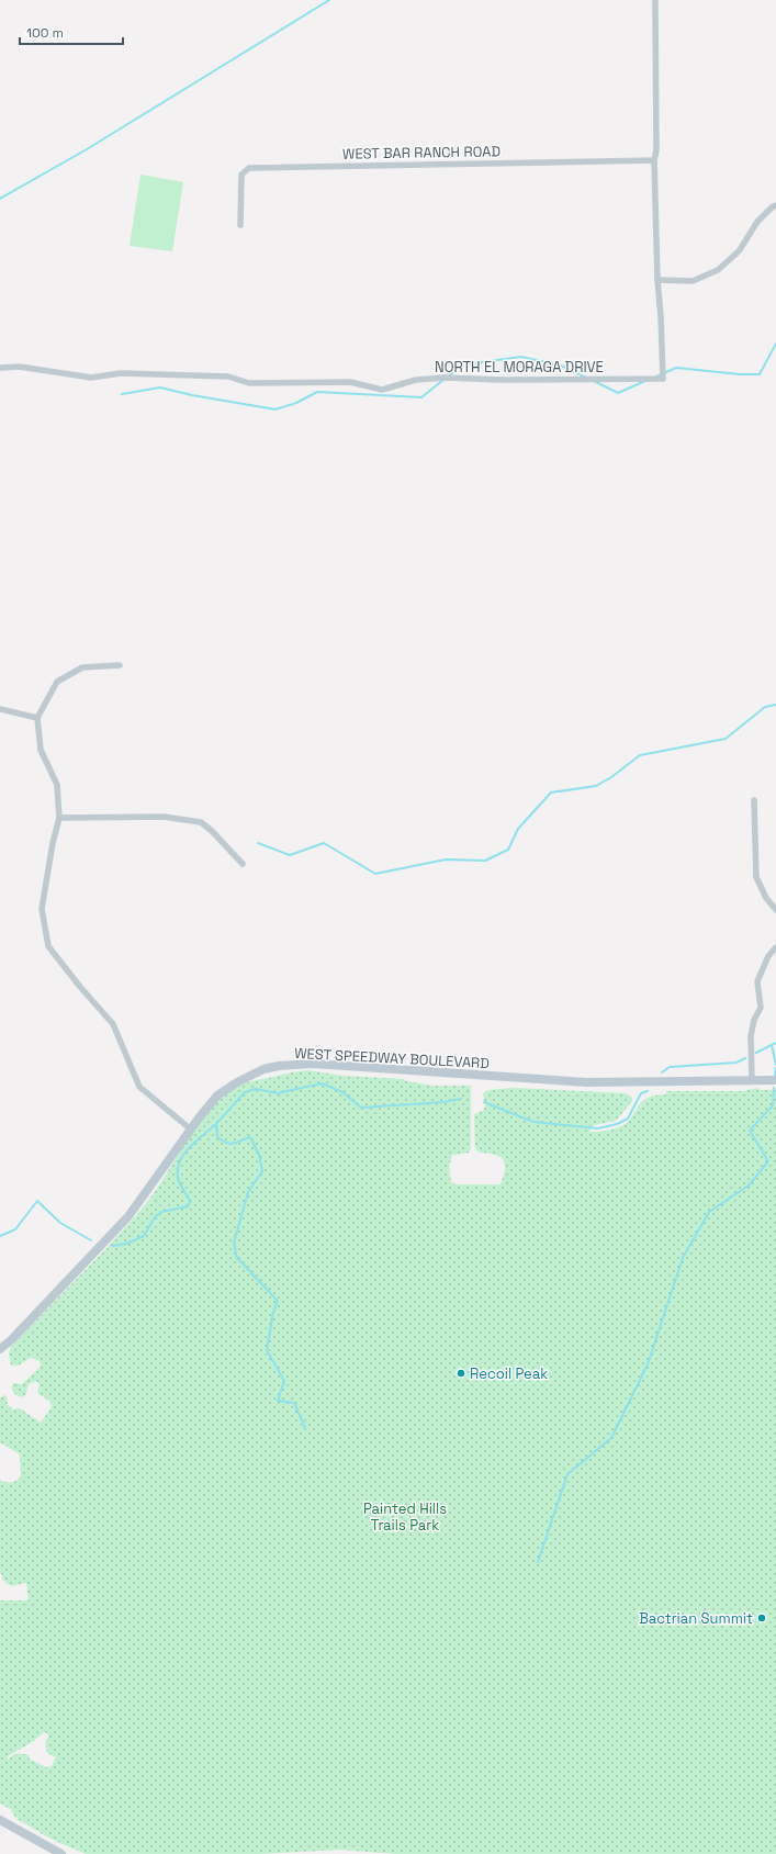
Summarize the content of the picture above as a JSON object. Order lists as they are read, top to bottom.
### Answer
{
  "streets": {
    "main road": ["WEST SPEEDWAY BOULEVARD"],
    "street": ["WEST BAR RANCH ROAD", "NORTH EL MORAGA DRIVE"]
  },
  "crossings": [
    ["WEST BAR RANCH ROAD", "NORTH EL MORAGA DRIVE"]
  ],
  "parks": ["Painted Hills Trails Park"],
  "places": ["Recoil Peak", "Bactrian Summit"],
  "scale_bar": "100 m"
}
